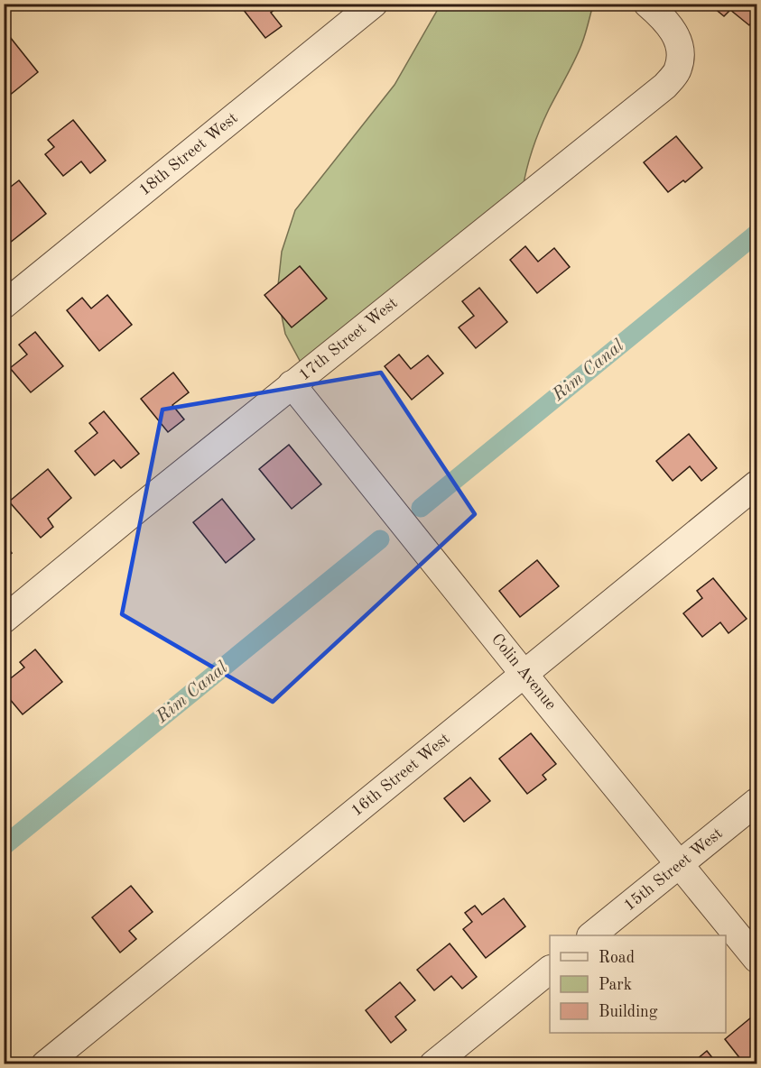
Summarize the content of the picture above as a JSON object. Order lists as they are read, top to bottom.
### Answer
{
  "streets": {
    "street": [
      "18th Street West",
      "17th Street West",
      "Colin Avenue",
      "16th Street West",
      "15th Street West"
    ]
  },
  "crossings": [
    ["17th Street West", "Colin Avenue"],
    ["Colin Avenue", "16th Street West"],
    ["Colin Avenue", "15th Street West"]
  ],
  "water": ["Rim Canal"],
  "legend": ["Road", "Park", "Building"]
}
